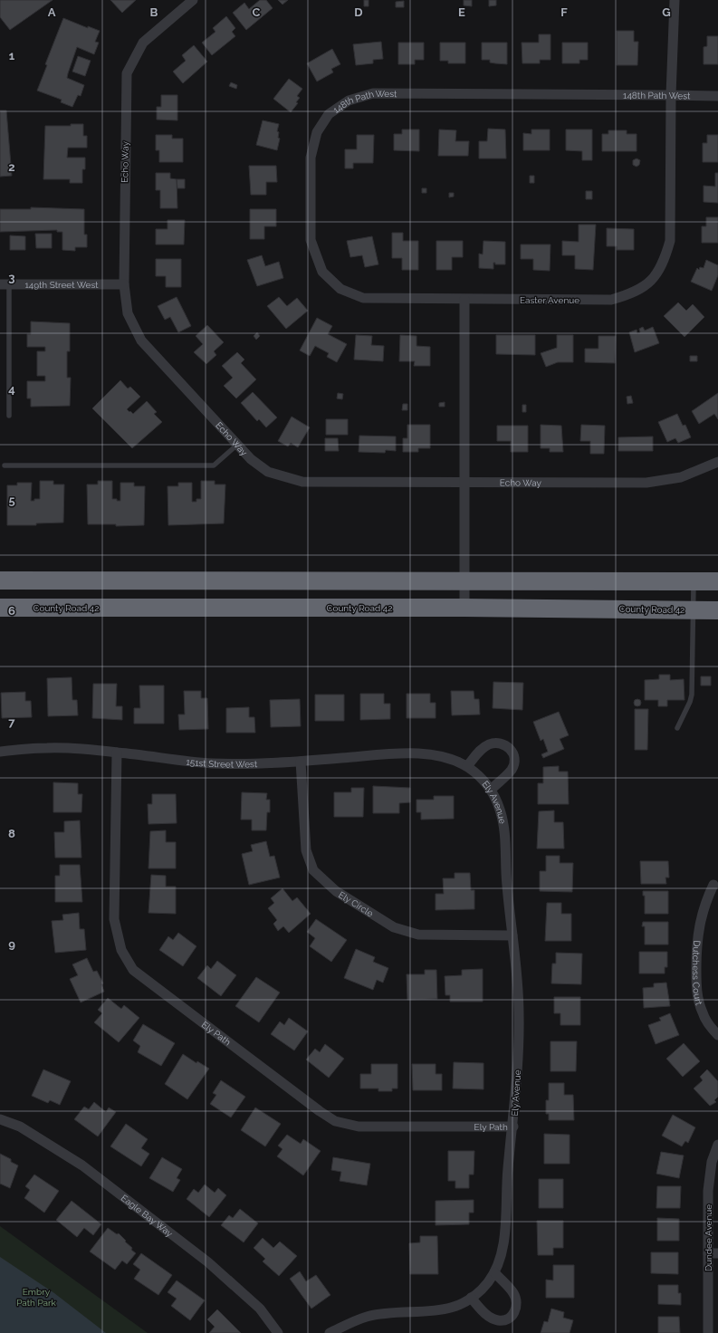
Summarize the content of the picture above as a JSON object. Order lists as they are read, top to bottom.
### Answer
{
  "streets": {
    "highway": ["County Road 42"],
    "street": [
      "148th Path West",
      "Echo Way",
      "149th Street West",
      "Easter Avenue",
      "151st Street West",
      "Ely Avenue",
      "Ely Circle",
      "Dutchess Court",
      "Ely Path",
      "Eagle Bay Way",
      "Dundee Avenue"
    ]
  },
  "crossings": [
    ["148th Path West", "Easter Avenue"],
    ["Echo Way", "149th Street West"],
    ["151st Street West", "Ely Avenue"],
    ["151st Street West", "Ely Circle"],
    ["151st Street West", "Ely Path"],
    ["Ely Avenue", "Ely Circle"],
    ["Ely Avenue", "Ely Path"]
  ],
  "parks": ["Embry Path Park"],
  "grid": {
    "columns": [
      "A",
      "B",
      "C",
      "D",
      "E",
      "F",
      "G"
    ],
    "rows": [
      "1",
      "2",
      "3",
      "4",
      "5",
      "6",
      "7",
      "8",
      "9"
    ]
  }
}
